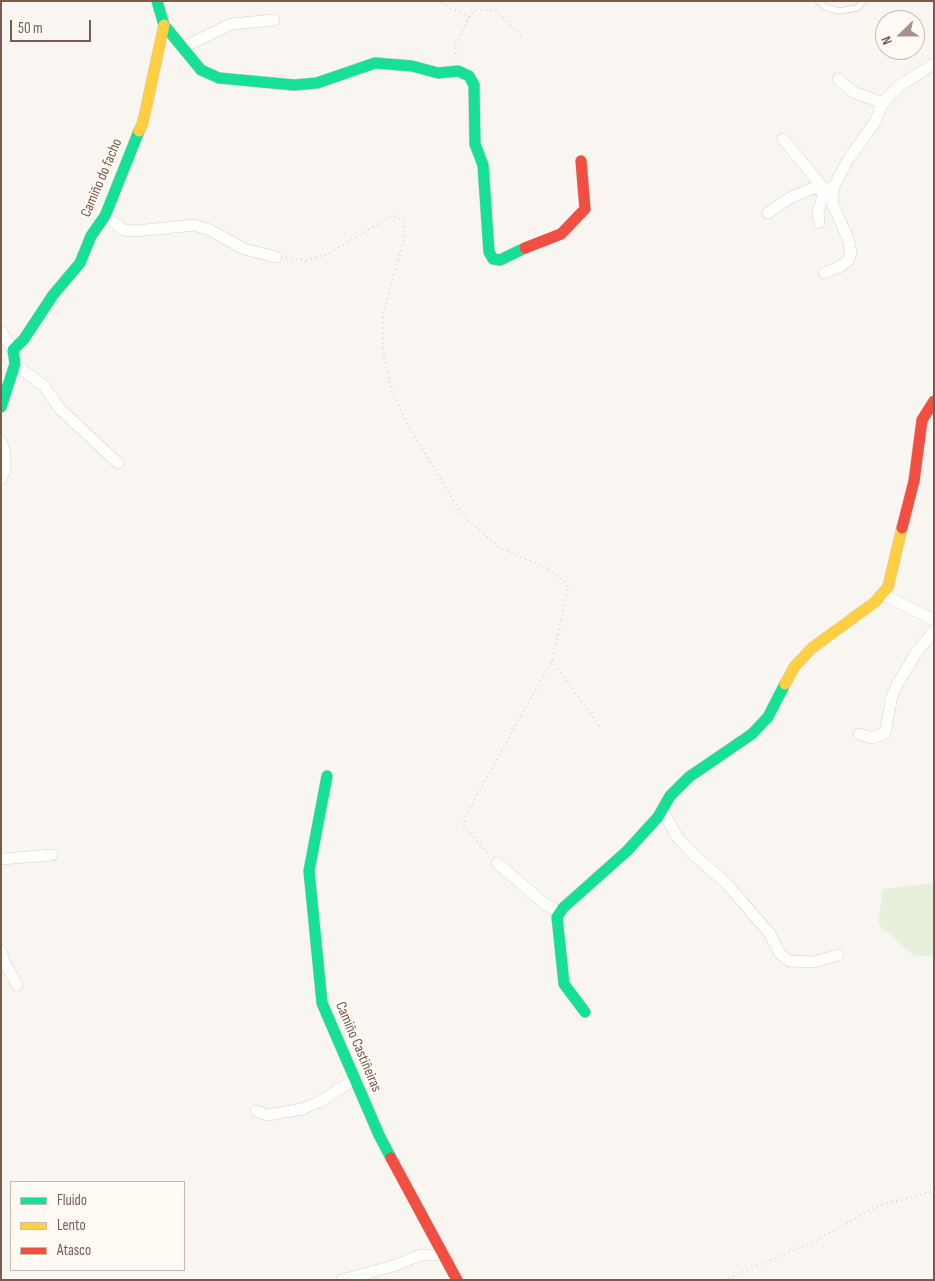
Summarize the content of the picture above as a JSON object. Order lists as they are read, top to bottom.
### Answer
{
  "streets": {
    "street": ["Camiño do facho", "Camiño Castiñeiras"]
  },
  "legend": ["Fluido", "Lento", "Atasco"],
  "scale_bar": "50 m",
  "north": "left"
}
